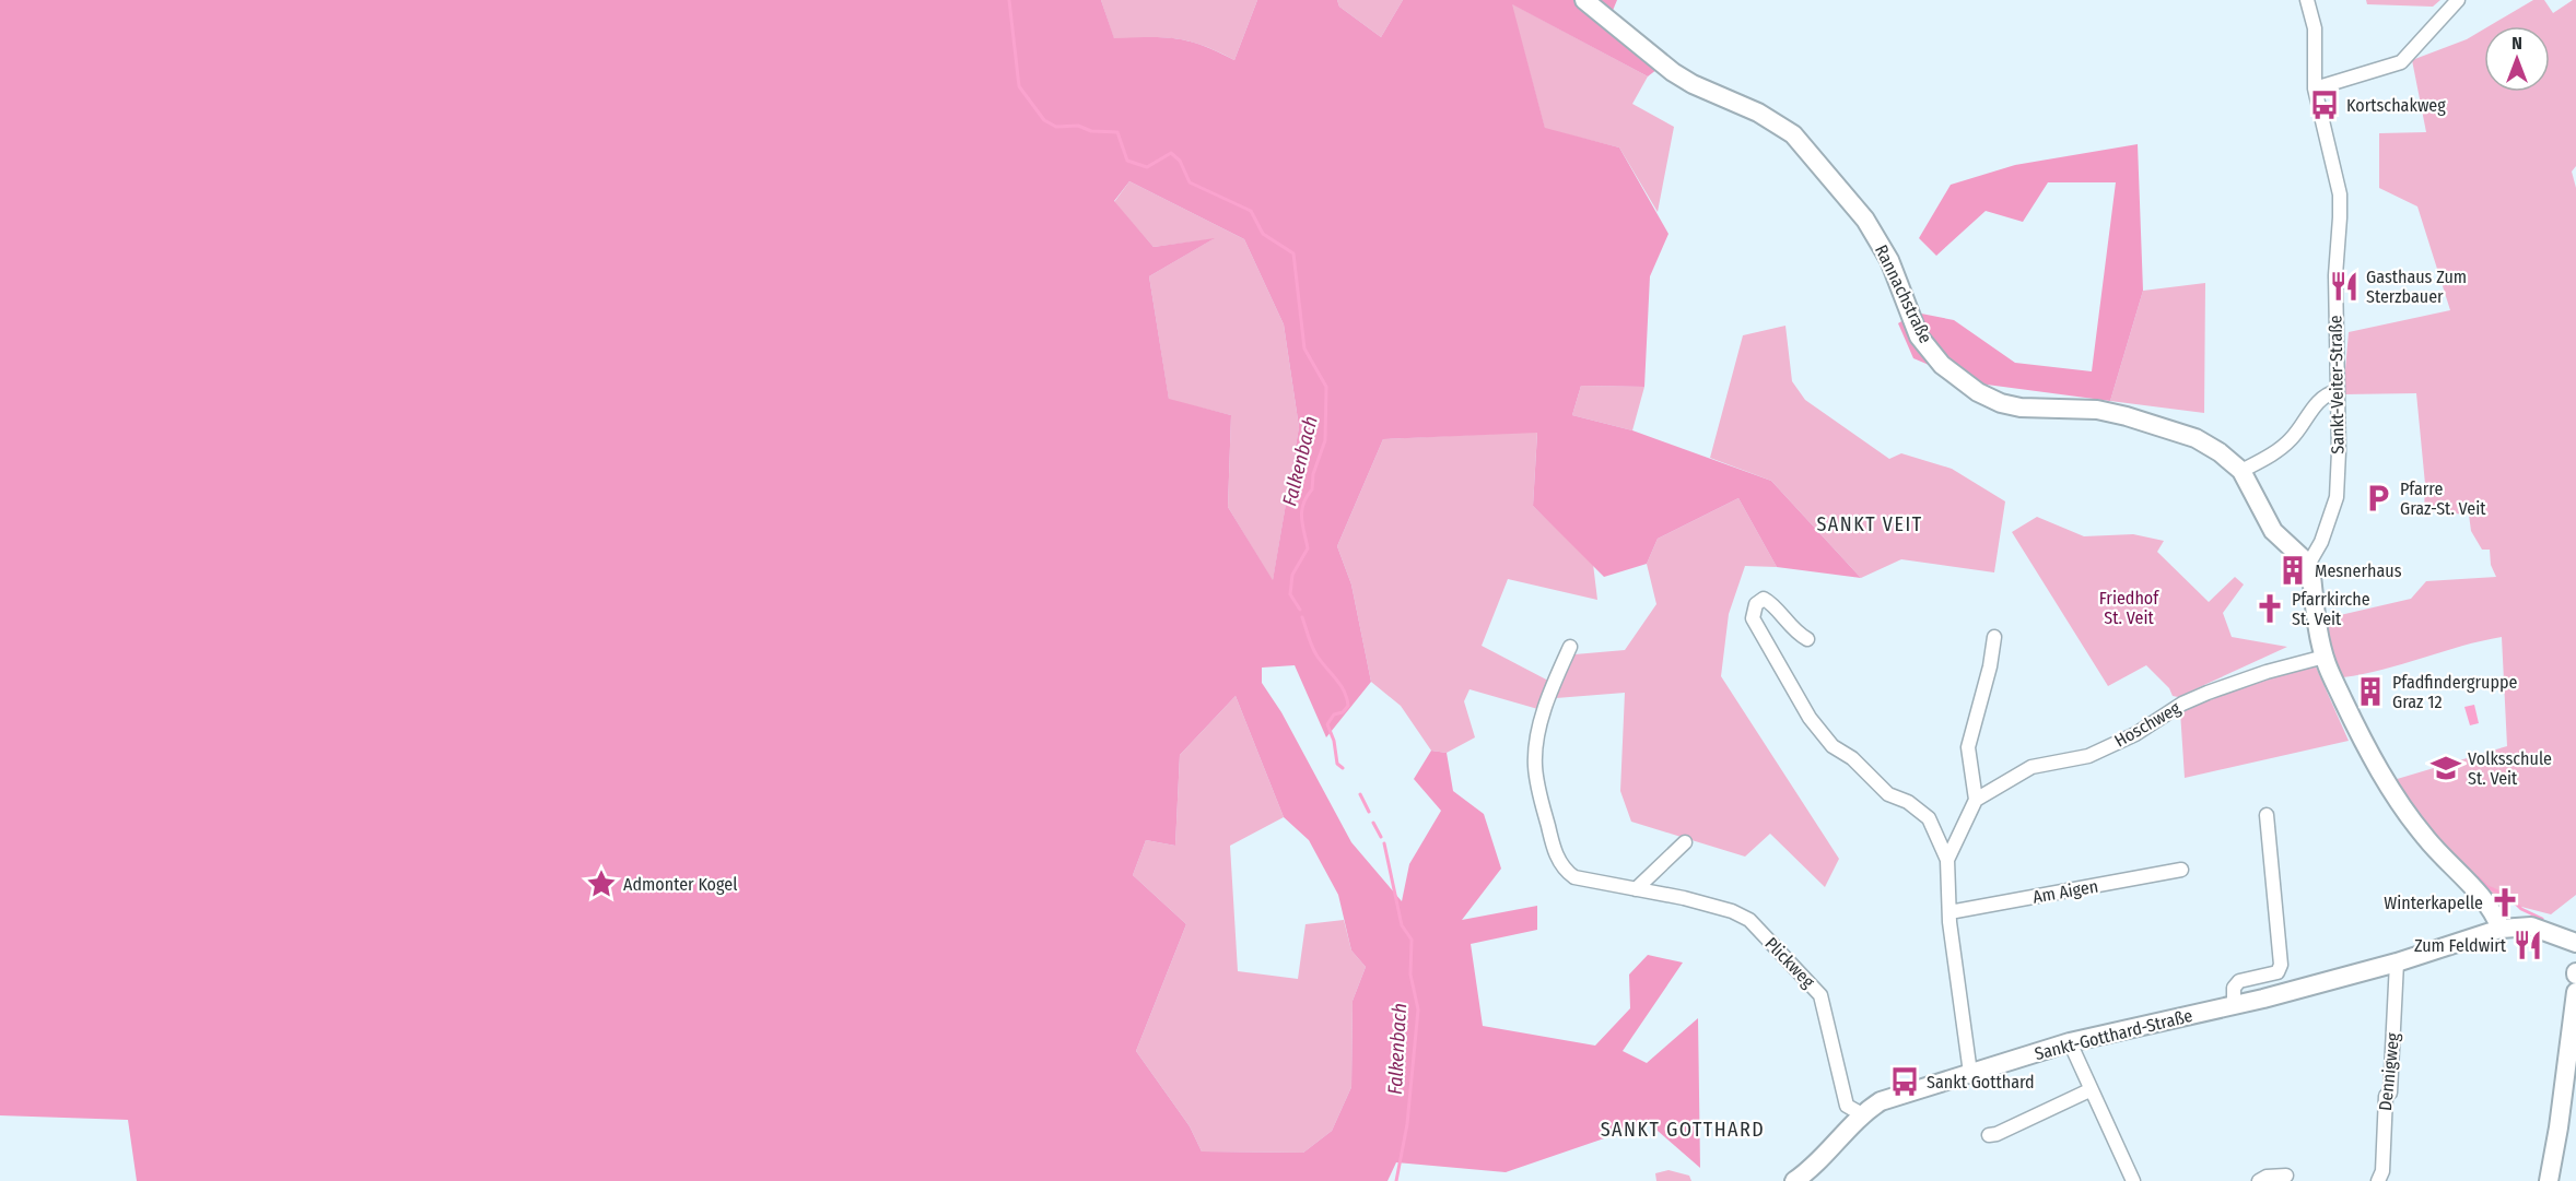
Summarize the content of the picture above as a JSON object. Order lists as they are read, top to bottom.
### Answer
{
  "streets": {
    "street": [
      "Rannachstraße",
      "Sankt-Veiter-Straße",
      "Hoschweg",
      "Am Aigen",
      "Plickweg",
      "Sankt-Gotthard-Straße",
      "Dennigweg"
    ]
  },
  "crossings": [
    ["Rannachstraße", "Sankt-Veiter-Straße"],
    ["Plickweg", "Sankt-Gotthard-Straße"],
    ["Sankt-Gotthard-Straße", "Dennigweg"]
  ],
  "districts": ["SANKT VEIT", "SANKT GOTTHARD"],
  "water": ["Falkenbach"],
  "parks": ["Friedhof St. Veit"],
  "places": {
    "bus stop": ["Kortschakweg", "Sankt Gotthard"],
    "restaurant": ["Gasthaus Zum Sterzbauer", "Zum Feldwirt"],
    "parking": ["Pfarre Graz-St. Veit"],
    "building": ["Mesnerhaus", "Pfadfindergruppe Graz 12"],
    "church": ["Pfarrkirche St. Veit", "Winterkapelle"],
    "school or university": ["Volksschule St. Veit"],
    "place": ["Admonter Kogel"]
  },
  "north": "top"
}
